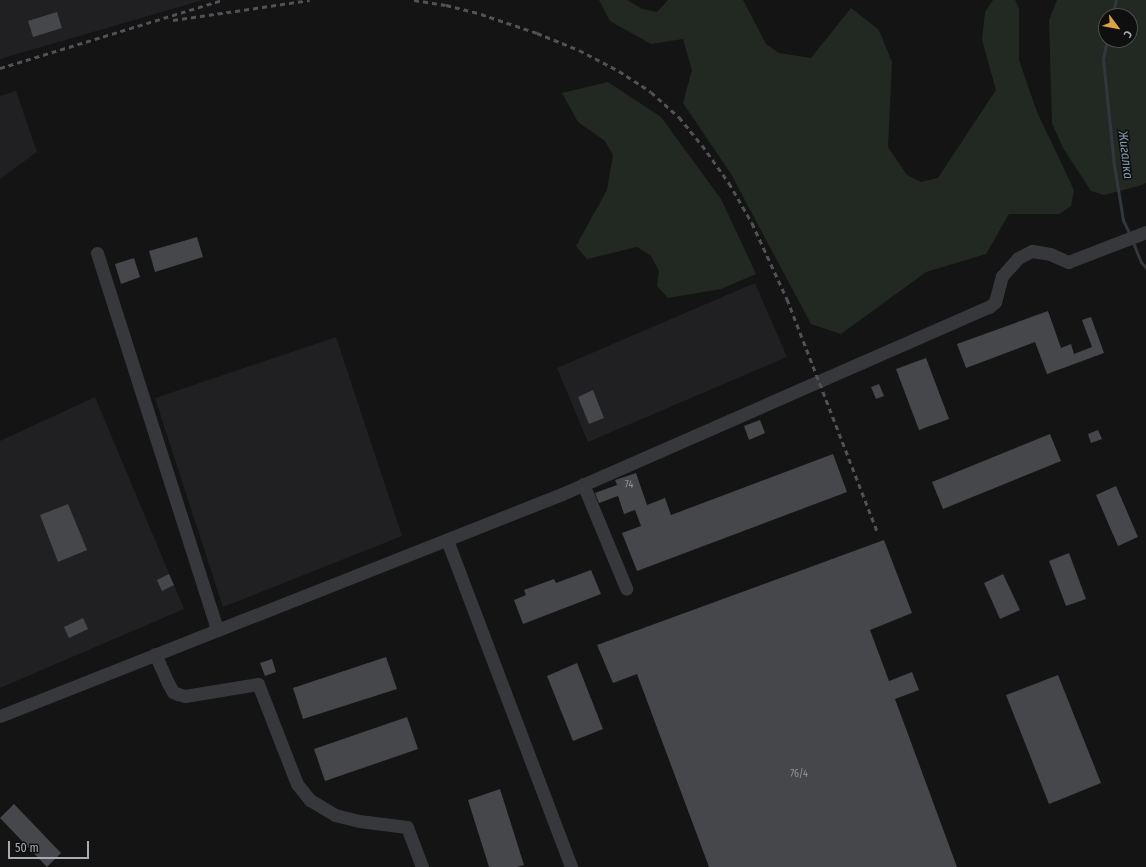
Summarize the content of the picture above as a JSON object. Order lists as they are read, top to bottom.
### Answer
{
  "water": ["Жигалка"],
  "house_numbers": ["74", "76/4"],
  "scale_bar": "50 m",
  "north": "bottom right"
}
